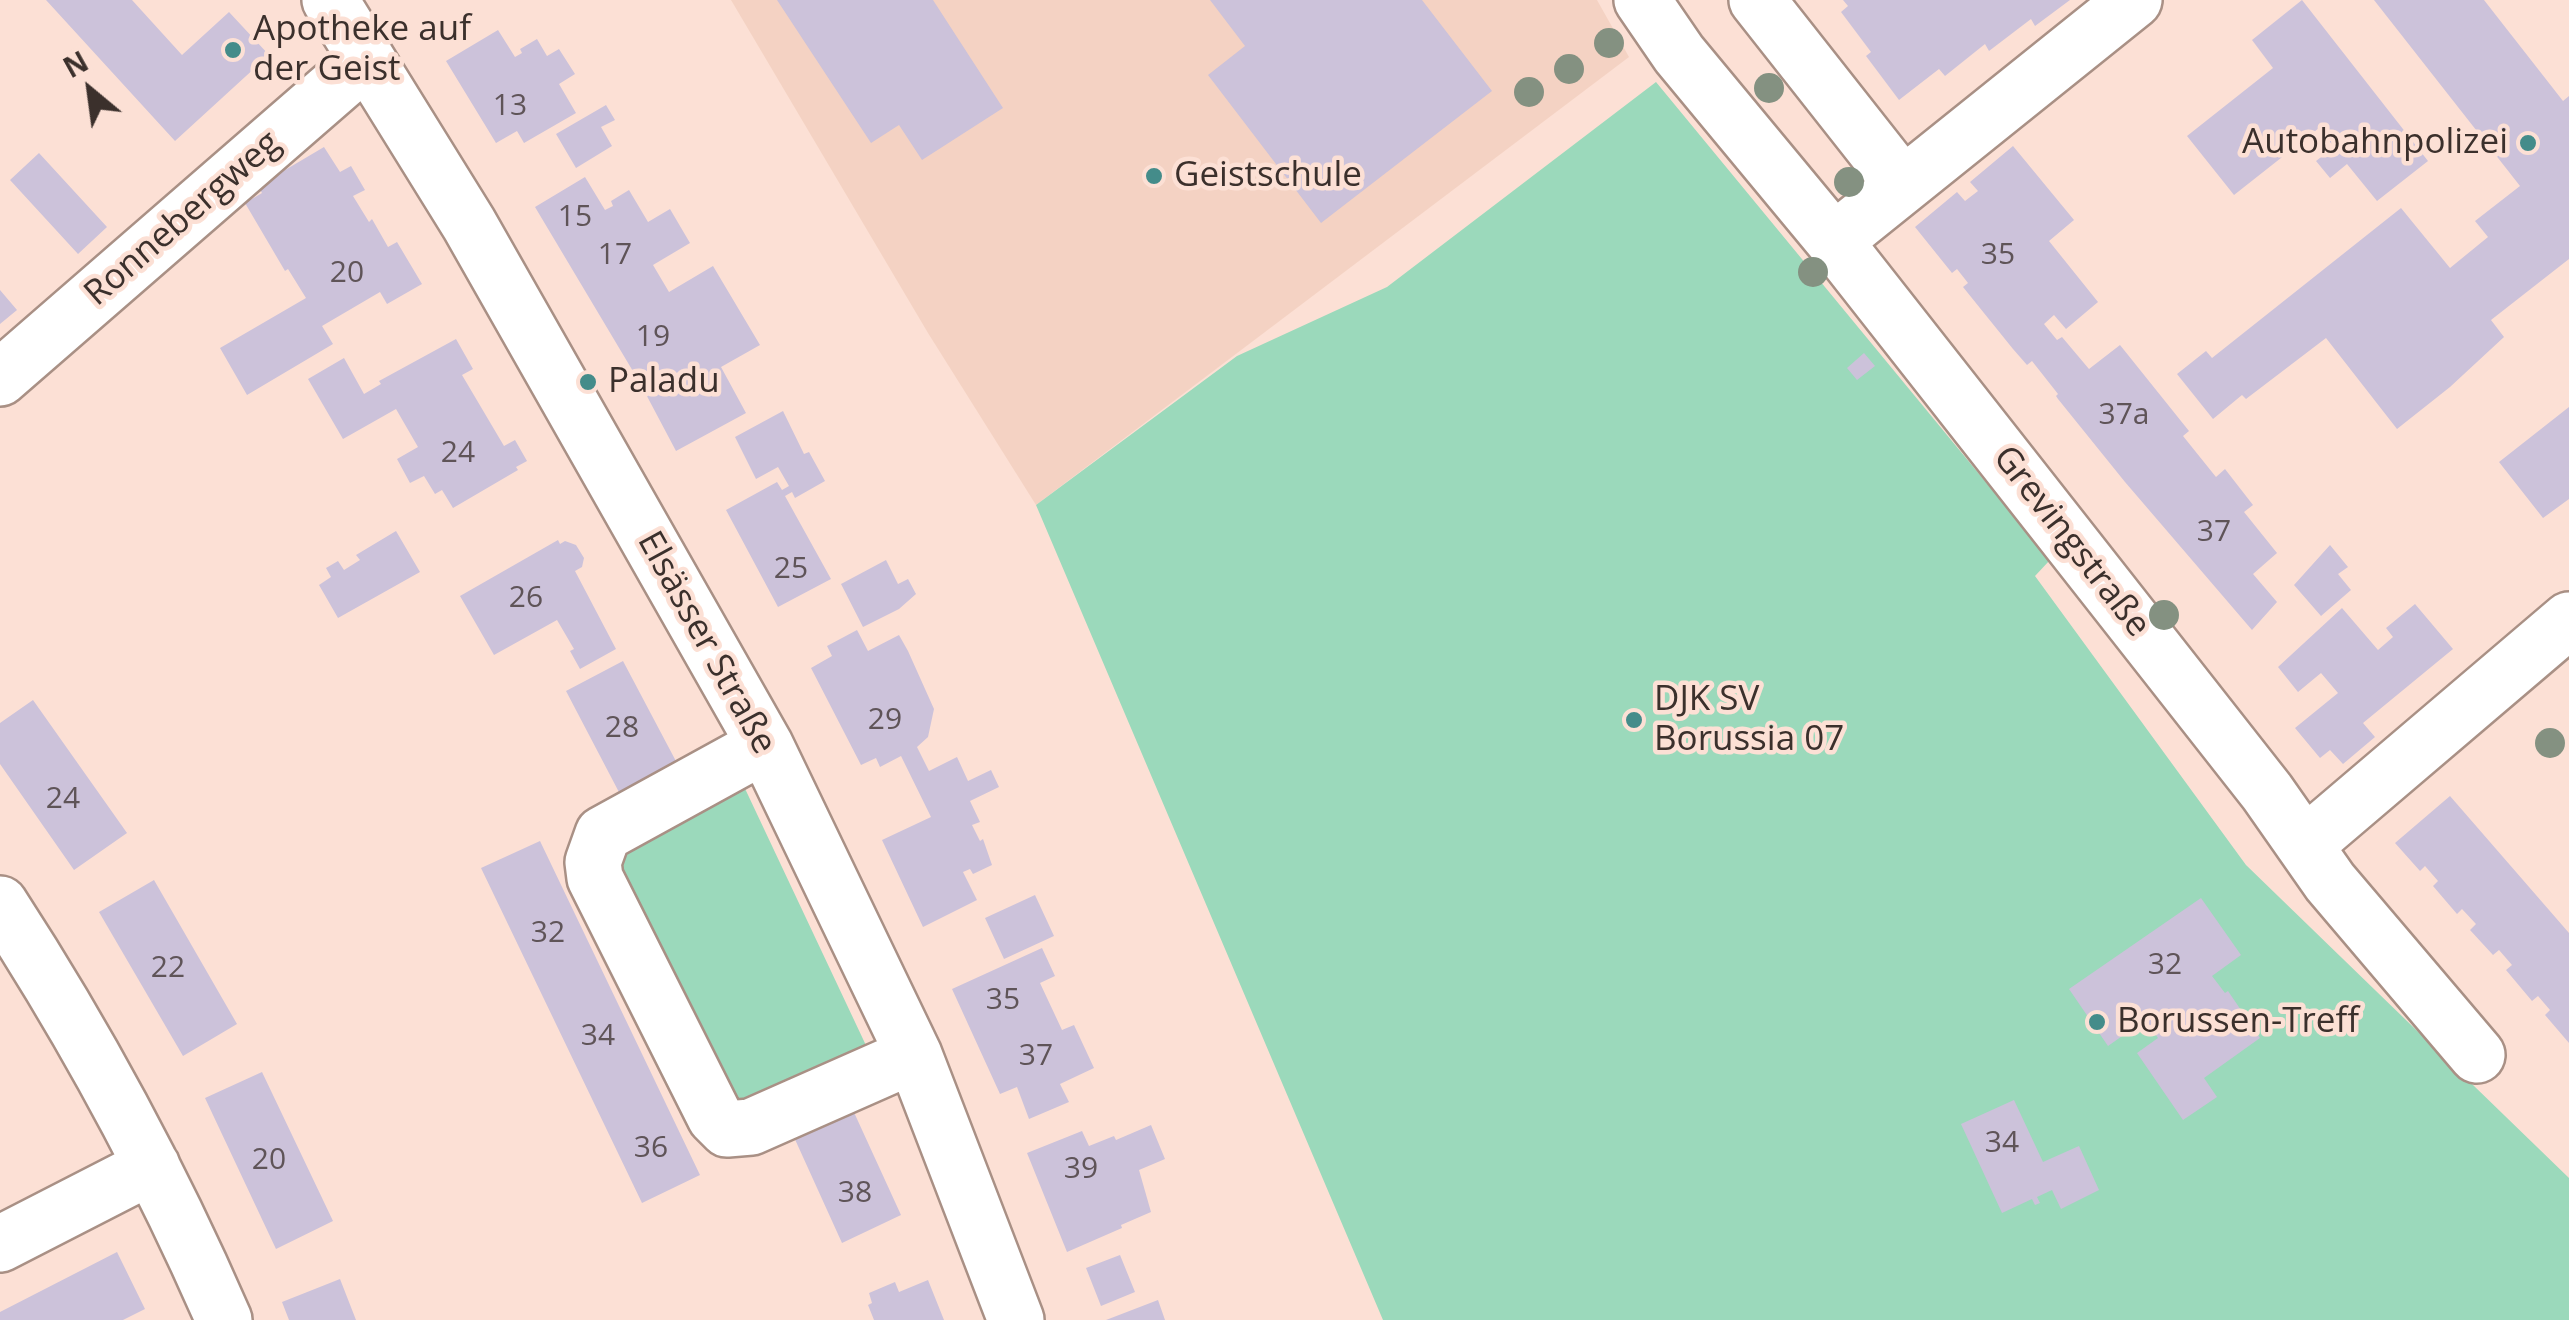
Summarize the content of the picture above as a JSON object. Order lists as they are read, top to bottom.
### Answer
{
  "streets": {
    "street": ["Ronnebergweg", "Grevingstraße", "Elsässer Straße"]
  },
  "crossings": [
    ["Ronnebergweg", "Elsässer Straße"]
  ],
  "places": [
    "Apotheke auf der Geist",
    "Autobahnpolizei",
    "Geistschule",
    "Paladu",
    "DJK SV Borussia 07",
    "Borussen-Treff"
  ],
  "house_numbers": [
    "13",
    "15",
    "17",
    "35",
    "20",
    "19",
    "37a",
    "24",
    "37",
    "25",
    "26",
    "29",
    "28",
    "24",
    "32",
    "32",
    "22",
    "35",
    "34",
    "37",
    "34",
    "36",
    "20",
    "39",
    "38"
  ],
  "north": "top left"
}
